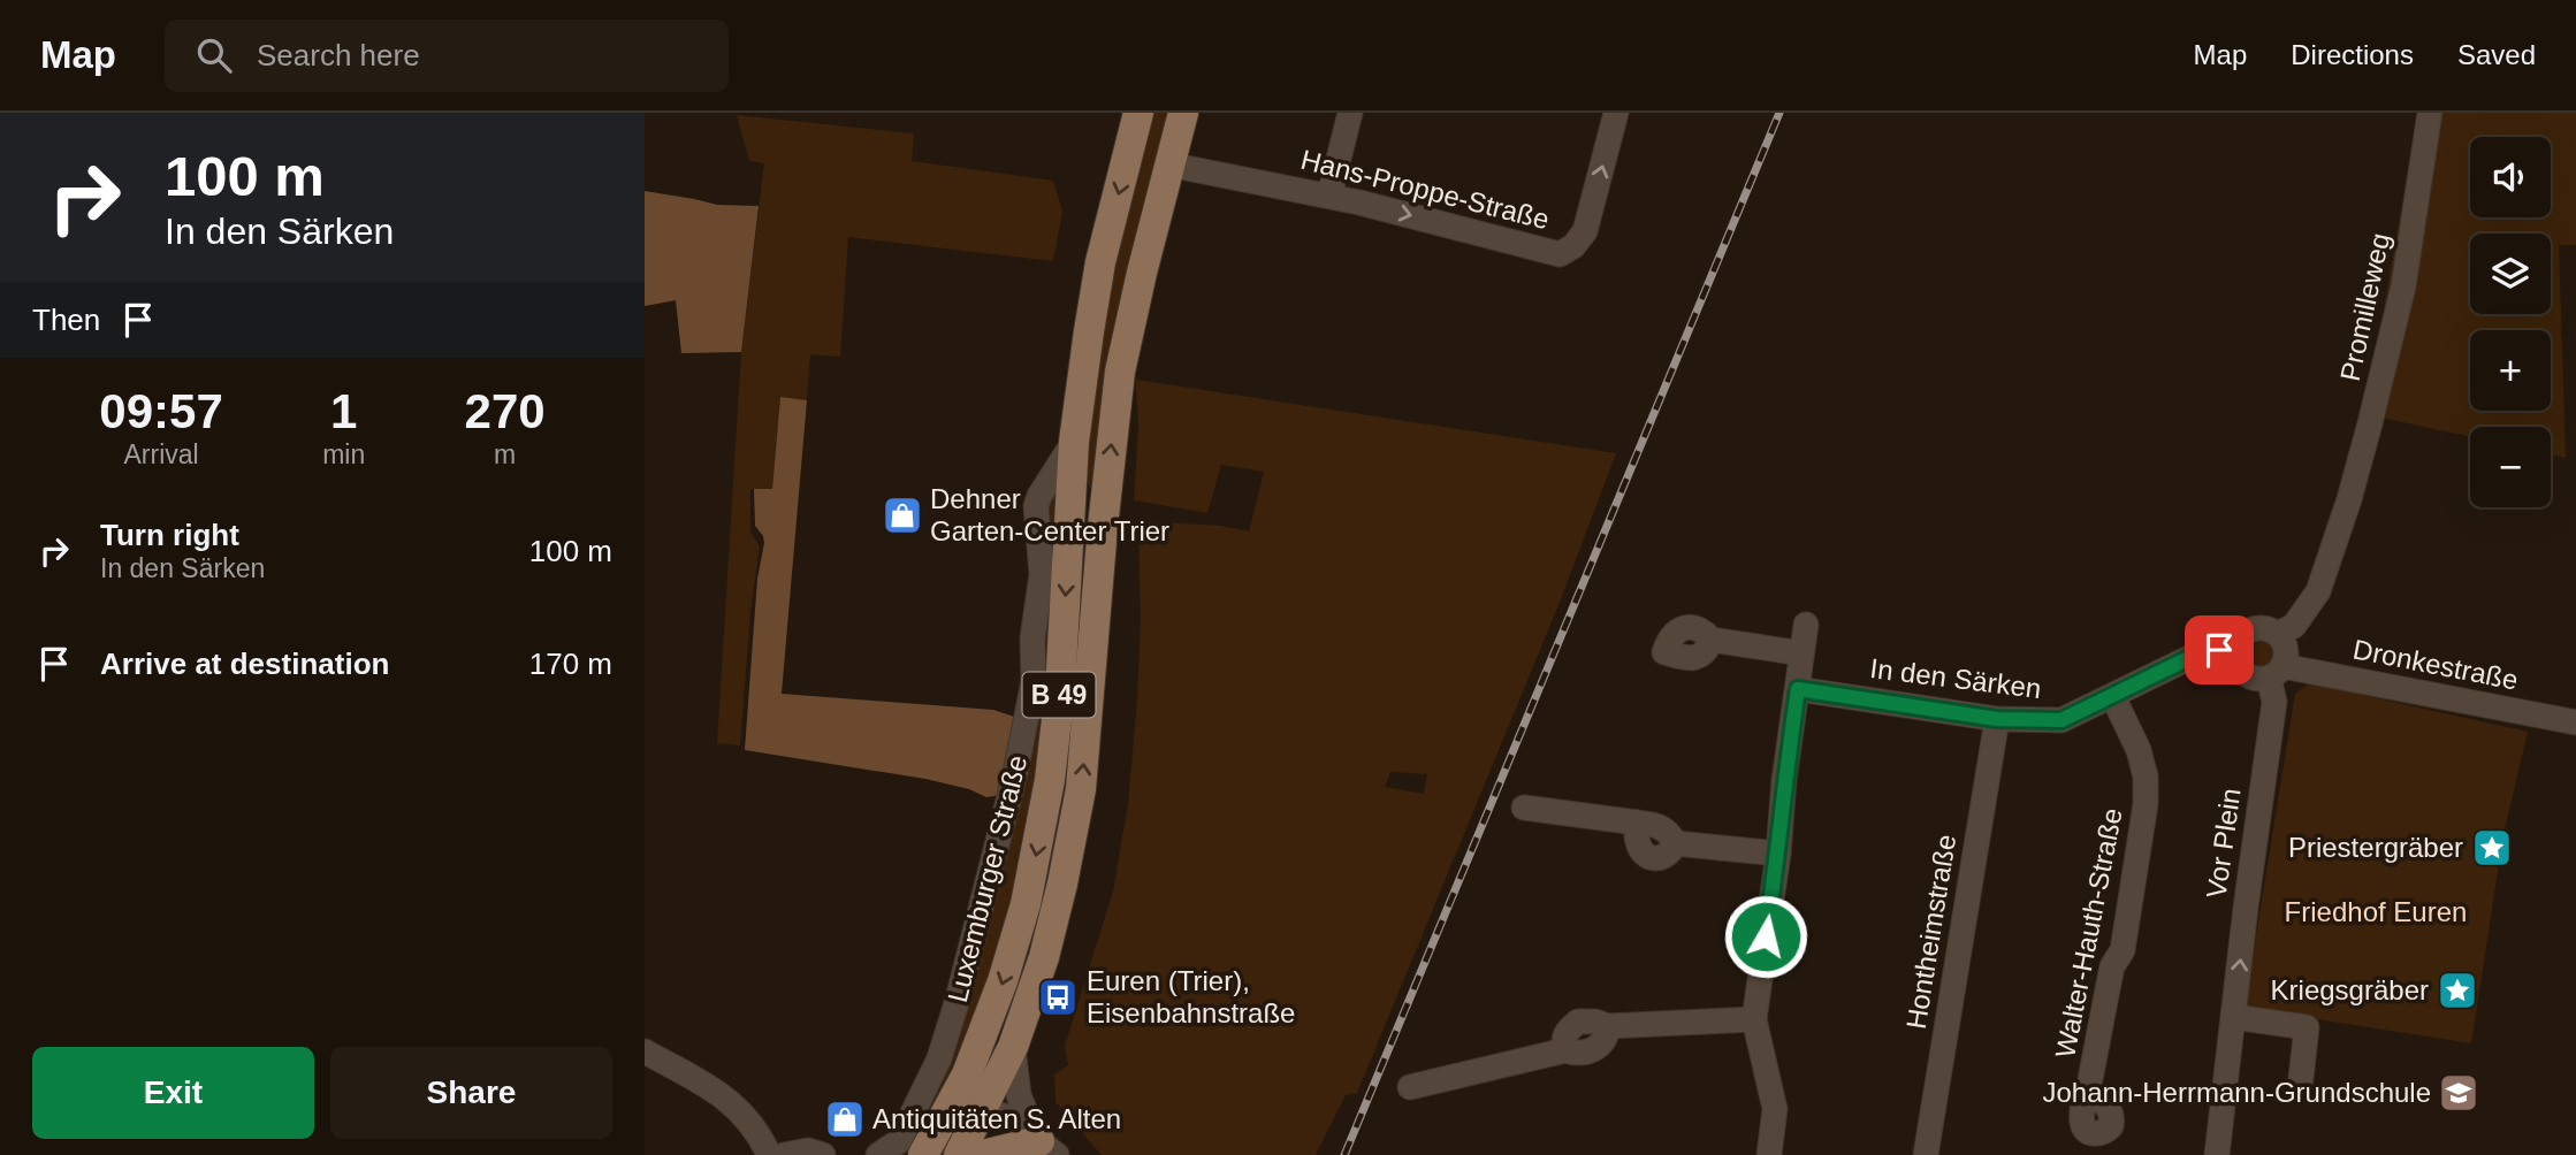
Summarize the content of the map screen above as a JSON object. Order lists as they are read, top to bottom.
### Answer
{
  "streets": {
    "main road": ["B 49", "Luxemburger Straße"],
    "street": [
      "Hans-Proppe-Straße",
      "Promilleweg",
      "Dronkestraße",
      "In den Särken",
      "Vor Plein",
      "Hontheimstraße",
      "Walter-Hauth-Straße"
    ]
  },
  "crossings": [
    ["Hans-Proppe-Straße", "B 49"],
    ["Promilleweg", "Dronkestraße"],
    ["Promilleweg", "In den Särken"],
    ["Promilleweg", "Vor Plein"],
    ["Dronkestraße", "In den Särken"],
    ["Dronkestraße", "Vor Plein"],
    ["In den Särken", "Vor Plein"],
    ["In den Särken", "Hontheimstraße"],
    ["In den Särken", "Walter-Hauth-Straße"]
  ],
  "one_way": ["Vor Plein"],
  "parks": ["Friedhof Euren"],
  "places": {
    "shop": ["Dehner Garten-Center Trier", "Antiquitäten S. Alten"],
    "place": ["Priestergräber", "Kriegsgräber"],
    "bus stop": ["Euren (Trier), Eisenbahnstraße"],
    "school or university": ["Johann-Herrmann-Grundschule"]
  },
  "page": {
    "header": "Map",
    "search": "Search here",
    "nav": ["Map", "Directions", "Saved"],
    "turn": ["100 m", "In den Särken"],
    "map_buttons": ["+", "−"],
    "then": "Then",
    "eta": [
      "09:57",
      "Arrival",
      "1",
      "min",
      "270",
      "m"
    ],
    "list": [
      {
        "name": "Turn right",
        "note": "In den Särken",
        "value": "100 m"
      },
      {
        "name": "Arrive at destination",
        "value": "170 m"
      }
    ],
    "buttons": ["Exit", "Share"]
  }
}
